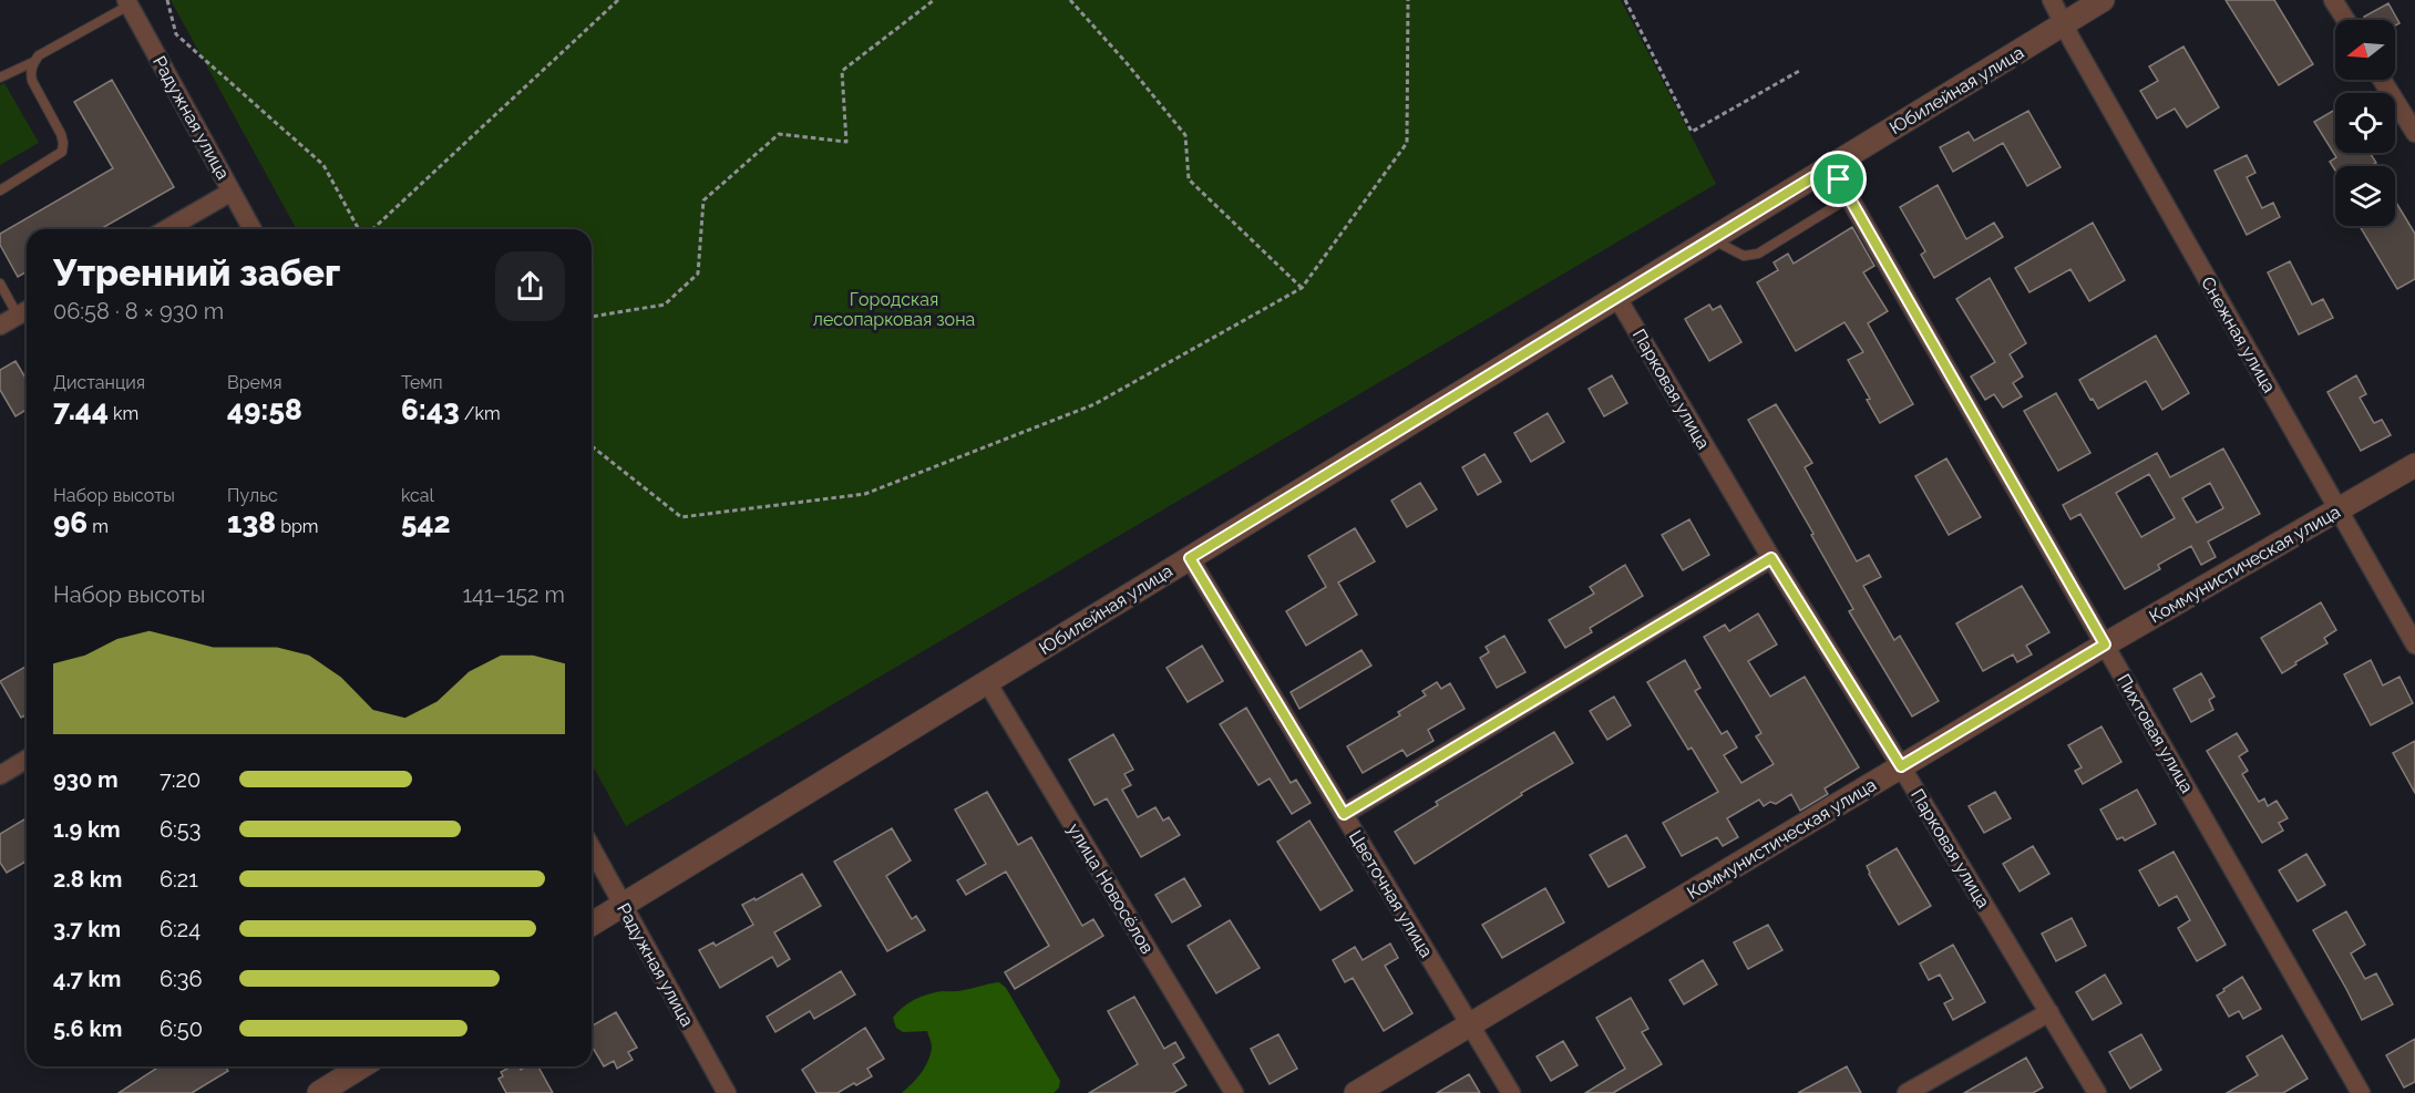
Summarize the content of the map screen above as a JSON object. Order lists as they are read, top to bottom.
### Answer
{
  "streets": {
    "street": [
      "Юбилейная улица",
      "Радужная улица",
      "Снежная улица",
      "Парковая улица",
      "Коммунистическая улица",
      "Пихтовая улица",
      "улица Новосёлов",
      "Цветочная улица"
    ]
  },
  "crossings": [
    ["Юбилейная улица", "Радужная улица"],
    ["Юбилейная улица", "Снежная улица"],
    ["Юбилейная улица", "Парковая улица"],
    ["Юбилейная улица", "Пихтовая улица"],
    ["Юбилейная улица", "улица Новосёлов"],
    ["Юбилейная улица", "Цветочная улица"],
    ["Снежная улица", "Коммунистическая улица"],
    ["Парковая улица", "Коммунистическая улица"],
    ["Коммунистическая улица", "Пихтовая улица"],
    ["Коммунистическая улица", "Цветочная улица"]
  ],
  "parks": ["Городская лесопарковая зона"],
  "north": "left",
  "page": {
    "heading": ["Утренний забег", "06:58 · 8 × 930 m"],
    "stats": [
      ["Дистанция", "7.44 km"],
      ["Время", "49:58"],
      ["Темп", "6:43 /km"],
      ["Набор высоты", "96 m"],
      ["Пульс", "138 bpm"],
      ["kcal", "542"]
    ],
    "chart": ["Набор высоты", "141–152 m"],
    "list": [
      {
        "name": "930 m",
        "note": "7:20"
      },
      {
        "name": "1.9 km",
        "note": "6:53"
      },
      {
        "name": "2.8 km",
        "note": "6:21"
      },
      {
        "name": "3.7 km",
        "note": "6:24"
      },
      {
        "name": "4.7 km",
        "note": "6:36"
      },
      {
        "name": "5.6 km",
        "note": "6:50"
      }
    ]
  }
}
